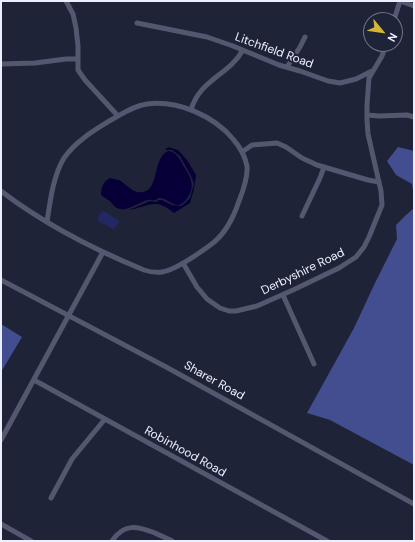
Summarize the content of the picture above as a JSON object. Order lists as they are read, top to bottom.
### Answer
{
  "streets": {
    "street": [
      "Litchfield Road",
      "Derbyshire Road",
      "Sharer Road",
      "Robinhood Road"
    ]
  },
  "crossings": [
    ["Litchfield Road", "Derbyshire Road"]
  ],
  "north": "bottom right"
}
